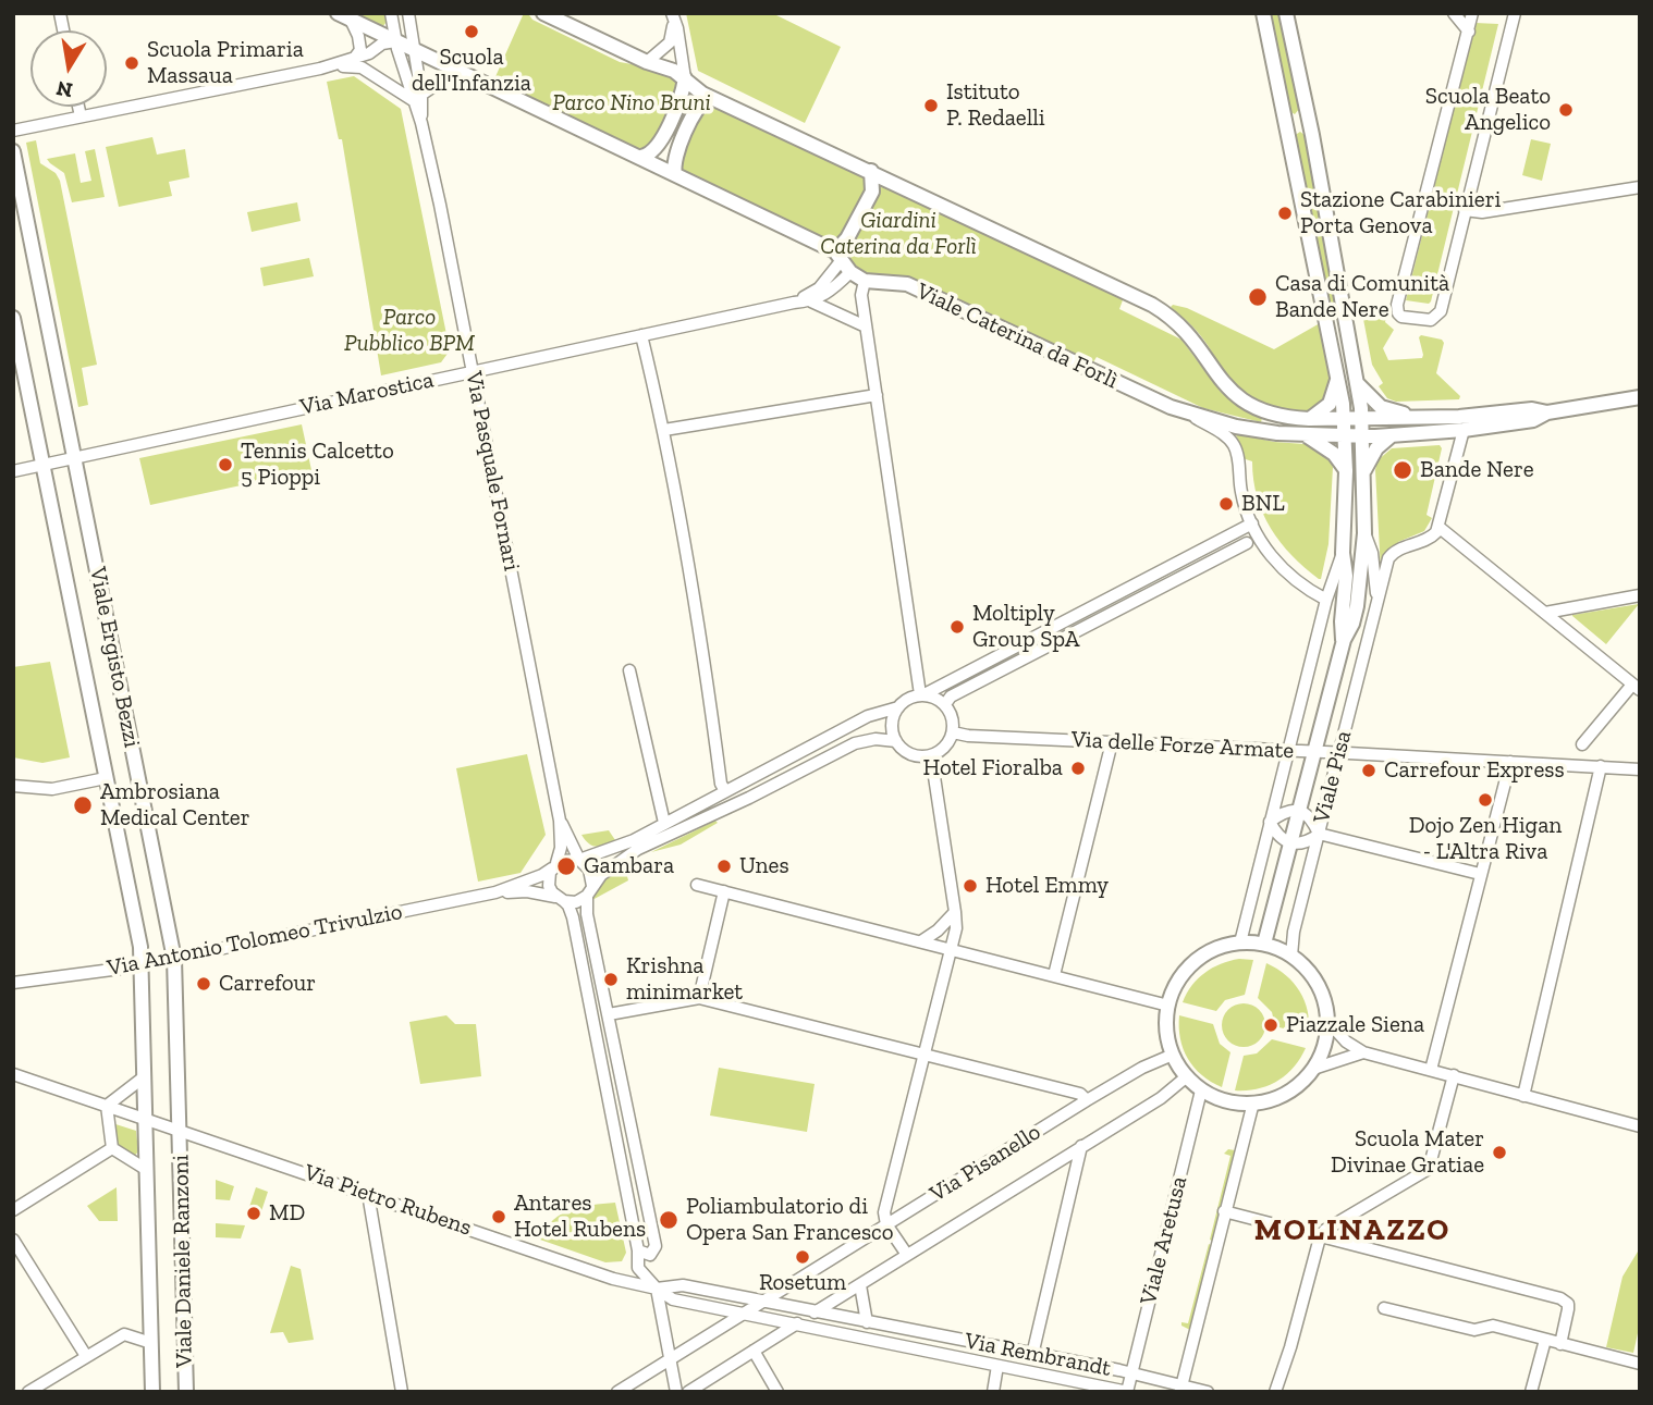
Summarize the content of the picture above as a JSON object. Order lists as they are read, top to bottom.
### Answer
{
  "streets": {
    "main road": [
      "Viale Caterina da Forlì",
      "Viale Ergisto Bezzi",
      "Viale Pisa",
      "Viale Daniele Ranzoni"
    ],
    "street": [
      "Via Marostica",
      "Via Pasquale Fornari",
      "Via delle Forze Armate",
      "Via Antonio Tolomeo Trivulzio",
      "Via Pisanello",
      "Via Pietro Rubens",
      "Viale Aretusa",
      "Via Rembrandt"
    ]
  },
  "crossings": [
    ["Viale Caterina da Forlì", "Via Marostica"],
    ["Via Marostica", "Via Pasquale Fornari"],
    ["Via Marostica", "Viale Ergisto Bezzi"],
    ["Via Pasquale Fornari", "Via Antonio Tolomeo Trivulzio"],
    ["Viale Ergisto Bezzi", "Via Antonio Tolomeo Trivulzio"],
    ["Viale Ergisto Bezzi", "Via Pietro Rubens"],
    ["Viale Ergisto Bezzi", "Viale Daniele Ranzoni"],
    ["Via delle Forze Armate", "Viale Pisa"],
    ["Viale Pisa", "Via Pisanello"],
    ["Viale Pisa", "Viale Aretusa"],
    ["Via Pisanello", "Viale Aretusa"],
    ["Via Pisanello", "Via Rembrandt"],
    ["Via Pietro Rubens", "Viale Daniele Ranzoni"],
    ["Via Pietro Rubens", "Via Rembrandt"],
    ["Viale Aretusa", "Via Rembrandt"]
  ],
  "districts": ["MOLINAZZO"],
  "parks": ["Parco Nino Bruni", "Giardini Caterina da Forlì", "Parco Pubblico BPM"],
  "places": [
    "Scuola dell'Infanzia",
    "Scuola Primaria Massaua",
    "Istituto P. Redaelli",
    "Scuola Beato Angelico",
    "Stazione Carabinieri Porta Genova",
    "Casa di Comunità Bande Nere",
    "Tennis Calcetto 5 Pioppi",
    "Bande Nere",
    "BNL",
    "Moltiply Group SpA",
    "Hotel Fioralba",
    "Carrefour Express",
    "Dojo Zen Higan - L'Altra Riva",
    "Ambrosiana Medical Center",
    "Gambara",
    "Unes",
    "Hotel Emmy",
    "Krishna minimarket",
    "Carrefour",
    "Piazzale Siena",
    "Scuola Mater Divinae Gratiae",
    "MD",
    "Antares Hotel Rubens",
    "Poliambulatorio di Opera San Francesco",
    "Rosetum"
  ],
  "north": "bottom"
}
